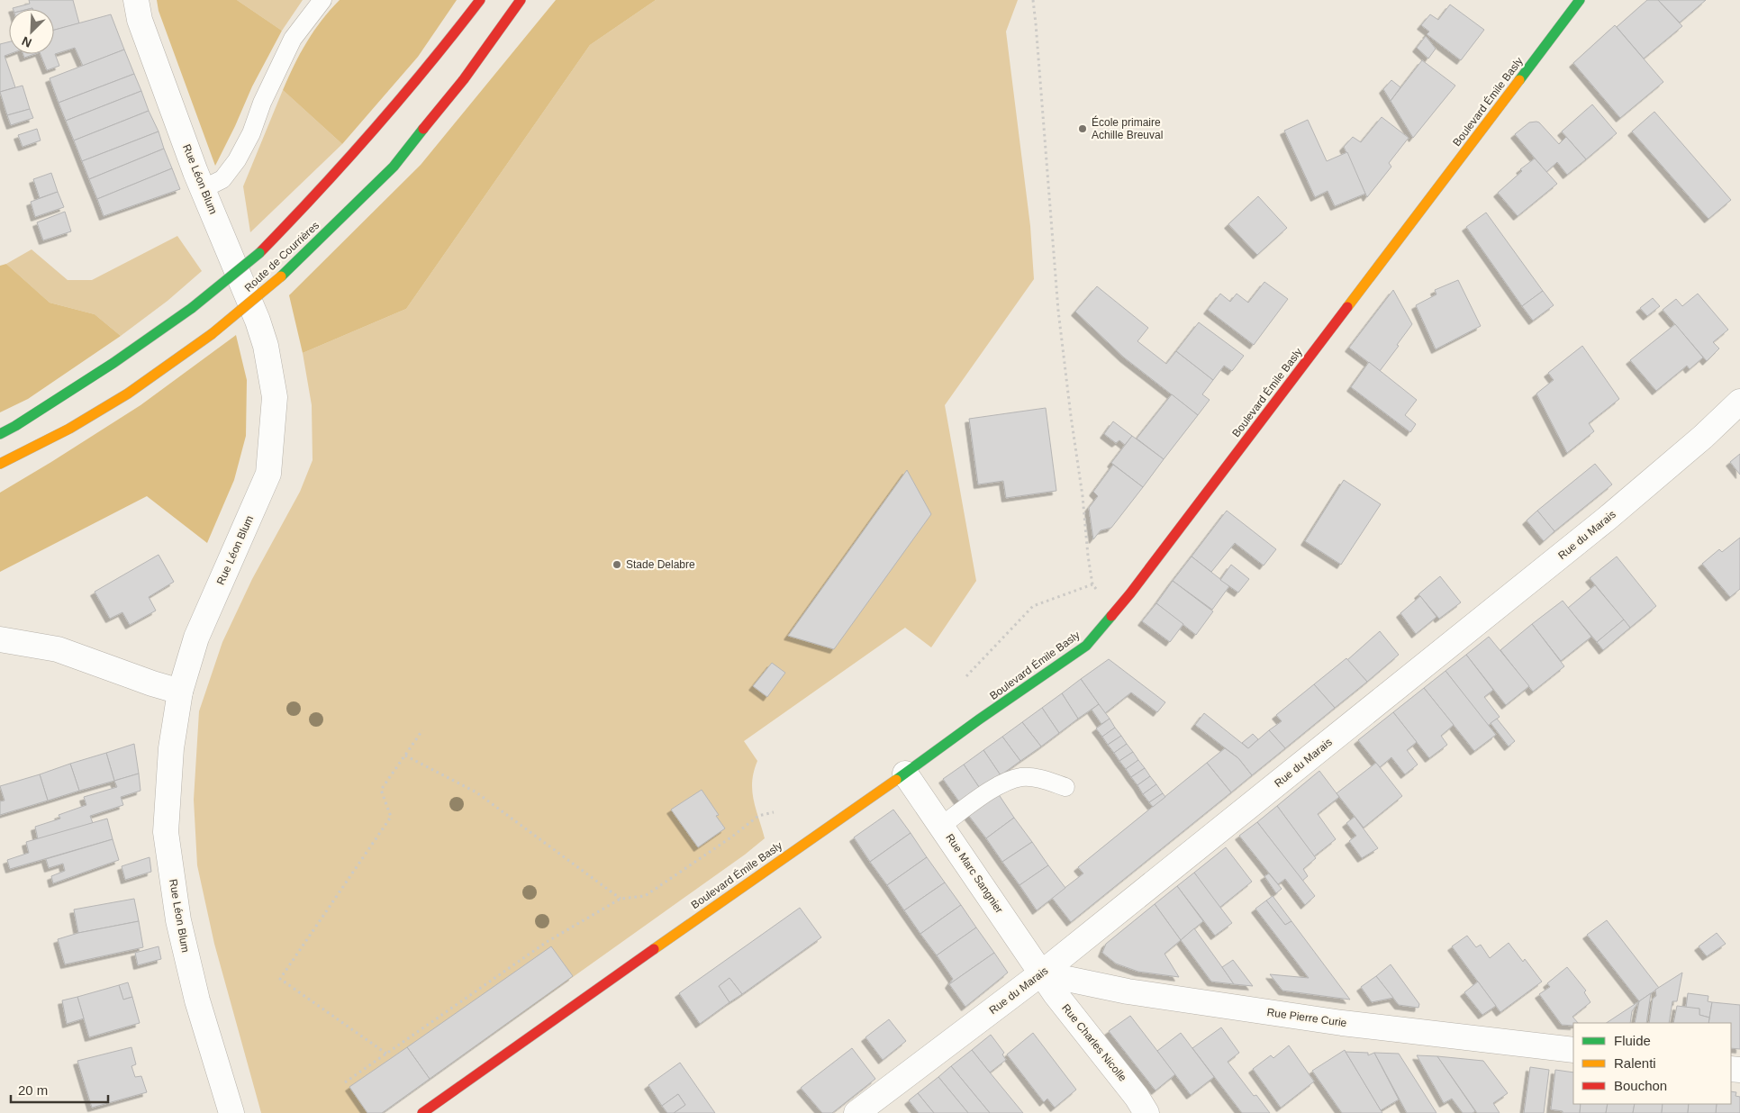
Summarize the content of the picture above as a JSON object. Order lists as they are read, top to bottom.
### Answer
{
  "streets": {
    "street": [
      "Boulevard Émile Basly",
      "Rue Léon Blum",
      "Route de Courrières",
      "Rue du Marais",
      "Rue Marc Sangnier",
      "Rue Pierre Curie",
      "Rue Charles Nicolle"
    ]
  },
  "crossings": [
    ["Boulevard Émile Basly", "Rue Marc Sangnier"],
    ["Rue du Marais", "Rue Marc Sangnier"],
    ["Rue du Marais", "Rue Pierre Curie"],
    ["Rue du Marais", "Rue Charles Nicolle"],
    ["Rue Marc Sangnier", "Rue Pierre Curie"],
    ["Rue Marc Sangnier", "Rue Charles Nicolle"],
    ["Rue Pierre Curie", "Rue Charles Nicolle"]
  ],
  "places": ["École primaire Achille Breuval", "Stade Delabre"],
  "legend": ["Fluide", "Ralenti", "Bouchon"],
  "scale_bar": "20 m",
  "north": "bottom left"
}
